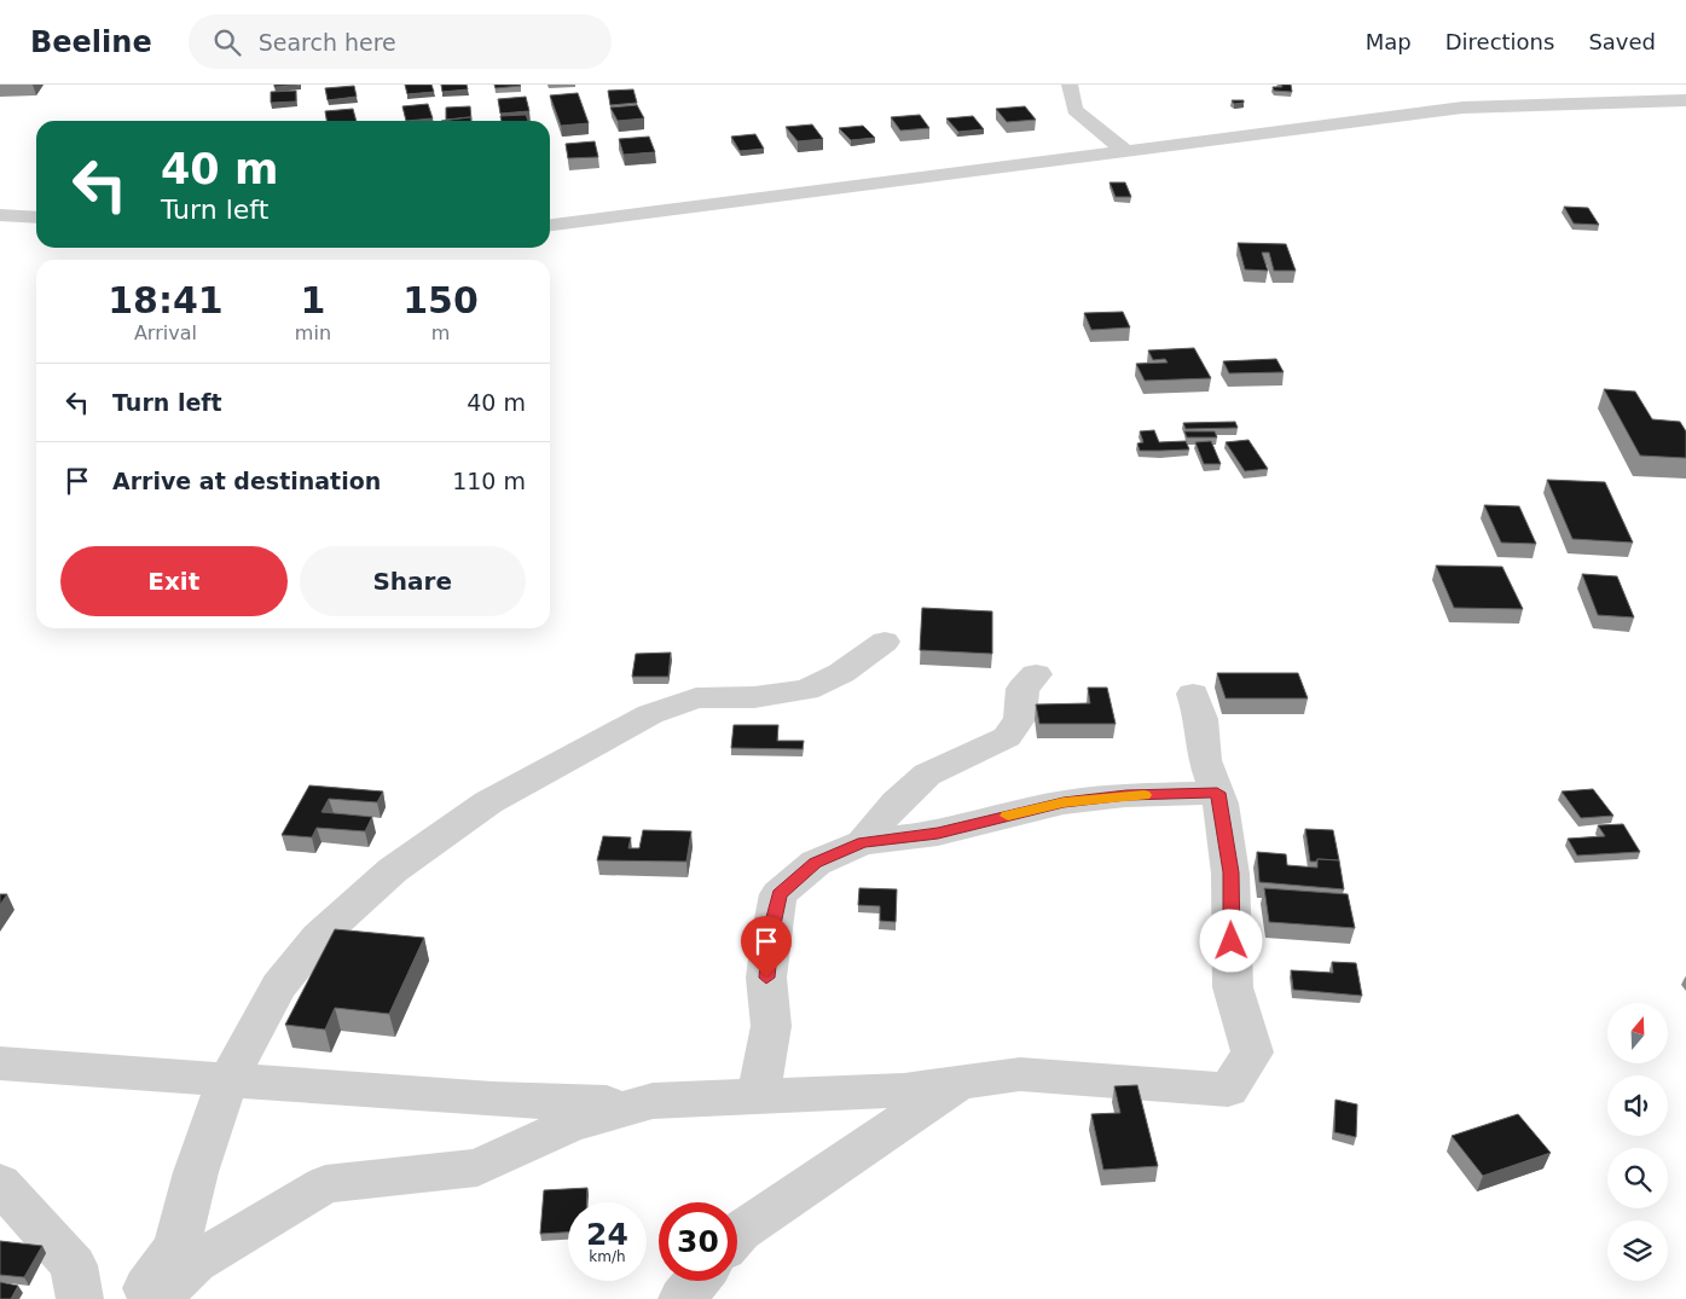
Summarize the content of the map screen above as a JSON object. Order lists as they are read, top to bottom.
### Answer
{
  "north": "top",
  "page": {
    "header": "Beeline",
    "search": "Search here",
    "nav": ["Map", "Directions", "Saved"],
    "turn": ["40 m", "Turn left"],
    "eta": [
      "18:41",
      "Arrival",
      "1",
      "min",
      "150",
      "m"
    ],
    "list": [
      {
        "name": "Turn left",
        "value": "40 m"
      },
      {
        "name": "Arrive at destination",
        "value": "110 m"
      }
    ],
    "buttons": ["Exit", "Share"],
    "speed": "24 km/h",
    "limit": "30"
  }
}
